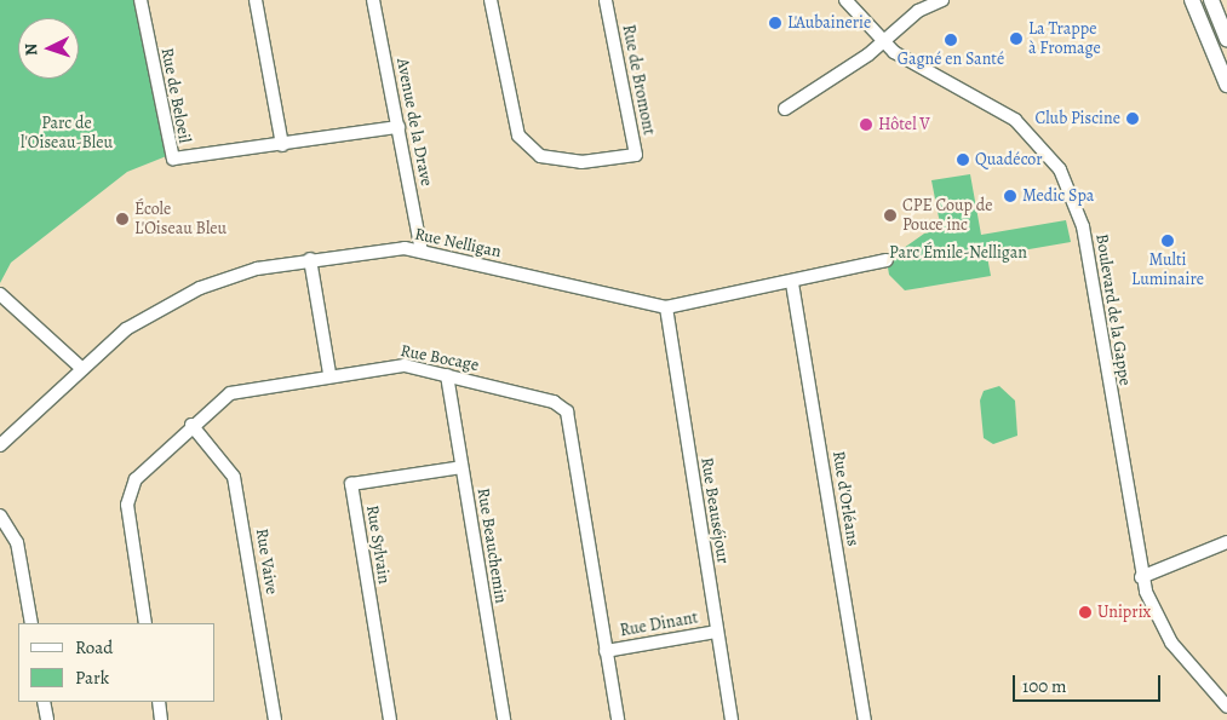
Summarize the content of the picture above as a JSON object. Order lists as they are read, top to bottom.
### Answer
{
  "streets": {
    "street": [
      "Rue de Bromont",
      "Rue de Beloeil",
      "Avenue de la Drave",
      "Rue Nelligan",
      "Boulevard de la Gappe",
      "Rue Bocage",
      "Rue d'Orléans",
      "Rue Beauséjour",
      "Rue Sylvain",
      "Rue Beauchemin",
      "Rue Vaive",
      "Rue Dinant"
    ]
  },
  "crossings": [
    ["Rue de Beloeil", "Avenue de la Drave"],
    ["Avenue de la Drave", "Rue Nelligan"],
    ["Rue Nelligan", "Rue d'Orléans"],
    ["Rue Nelligan", "Rue Beauséjour"],
    ["Rue Bocage", "Rue Beauchemin"],
    ["Rue Bocage", "Rue Vaive"],
    ["Rue Bocage", "Rue Dinant"],
    ["Rue Beauséjour", "Rue Dinant"],
    ["Rue Sylvain", "Rue Beauchemin"]
  ],
  "parks": ["Parc de l'Oiseau-Bleu", "Parc Émile-Nelligan"],
  "places": [
    "L'Aubainerie",
    "La Trappe à Fromage",
    "Gagné en Santé",
    "Club Piscine",
    "Hôtel V",
    "Quadécor",
    "Medic Spa",
    "CPE Coup de Pouce inc",
    "École L'Oiseau Bleu",
    "Multi Luminaire",
    "Uniprix"
  ],
  "legend": ["Road", "Park"],
  "scale_bar": "100 m",
  "north": "left"
}
